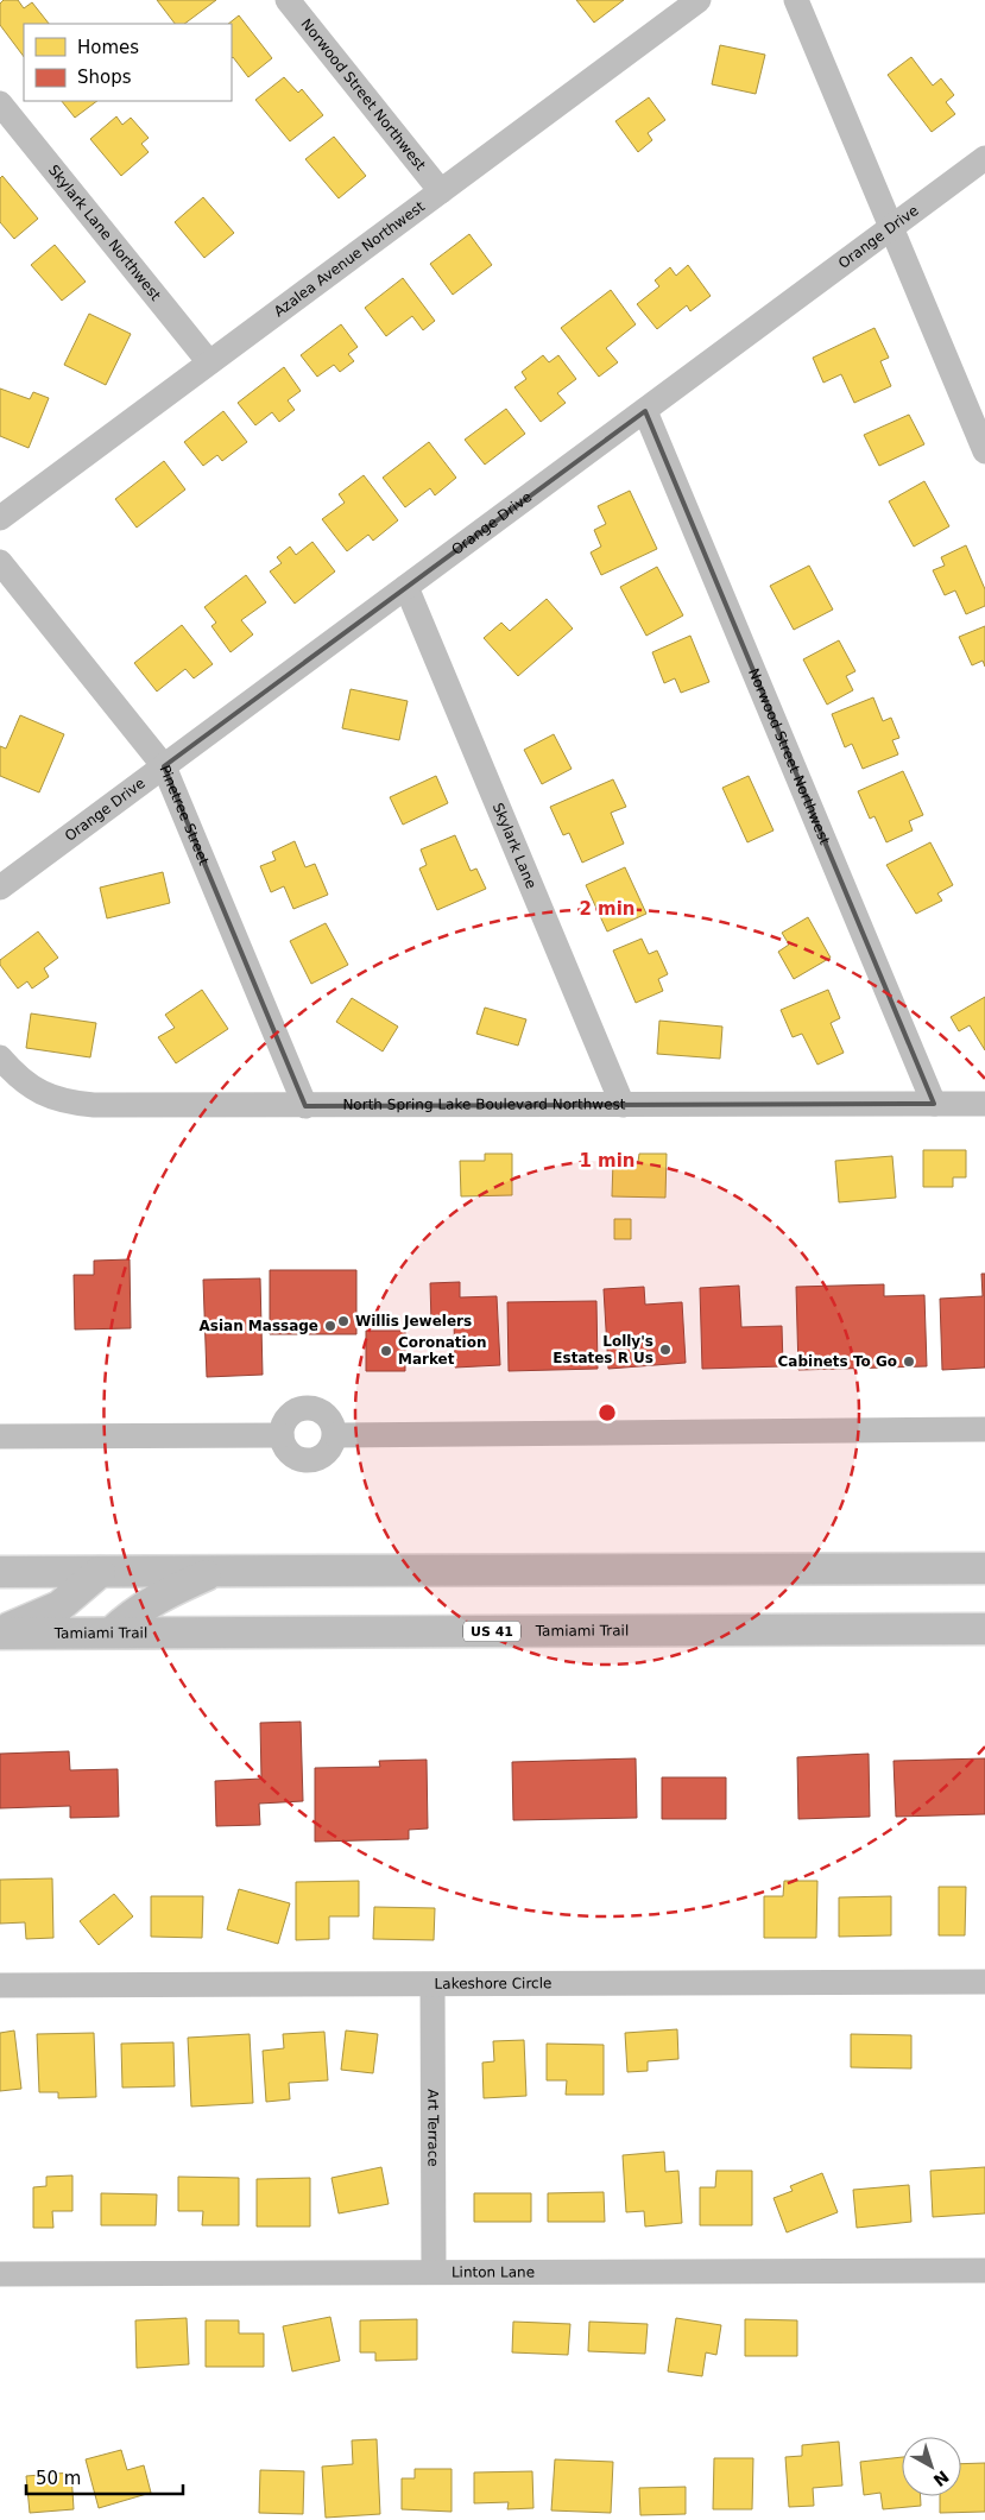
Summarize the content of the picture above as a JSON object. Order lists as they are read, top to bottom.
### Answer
{
  "streets": {
    "main road": ["US 41", "Tamiami Trail"],
    "street": [
      "Norwood Street Northwest",
      "Skylark Lane Northwest",
      "Orange Drive",
      "Azalea Avenue Northwest",
      "Pinetree Street",
      "Skylark Lane",
      "North Spring Lake Boulevard Northwest",
      "Lakeshore Circle",
      "Art Terrace",
      "Linton Lane"
    ]
  },
  "crossings": [
    ["Norwood Street Northwest", "Orange Drive"],
    ["Norwood Street Northwest", "Azalea Avenue Northwest"],
    ["Norwood Street Northwest", "North Spring Lake Boulevard Northwest"],
    ["Skylark Lane Northwest", "Azalea Avenue Northwest"],
    ["Orange Drive", "Pinetree Street"],
    ["Orange Drive", "Skylark Lane"],
    ["Pinetree Street", "North Spring Lake Boulevard Northwest"],
    ["Skylark Lane", "North Spring Lake Boulevard Northwest"],
    ["Lakeshore Circle", "Art Terrace"],
    ["Art Terrace", "Linton Lane"]
  ],
  "places": [
    "Willis Jewelers",
    "Asian Massage",
    "Lolly's Estates R Us",
    "Coronation Market",
    "Cabinets To Go"
  ],
  "legend": ["Homes", "Shops"],
  "scale_bar": "50 m",
  "north": "bottom right",
  "rings": ["2 min", "1 min"]
}
